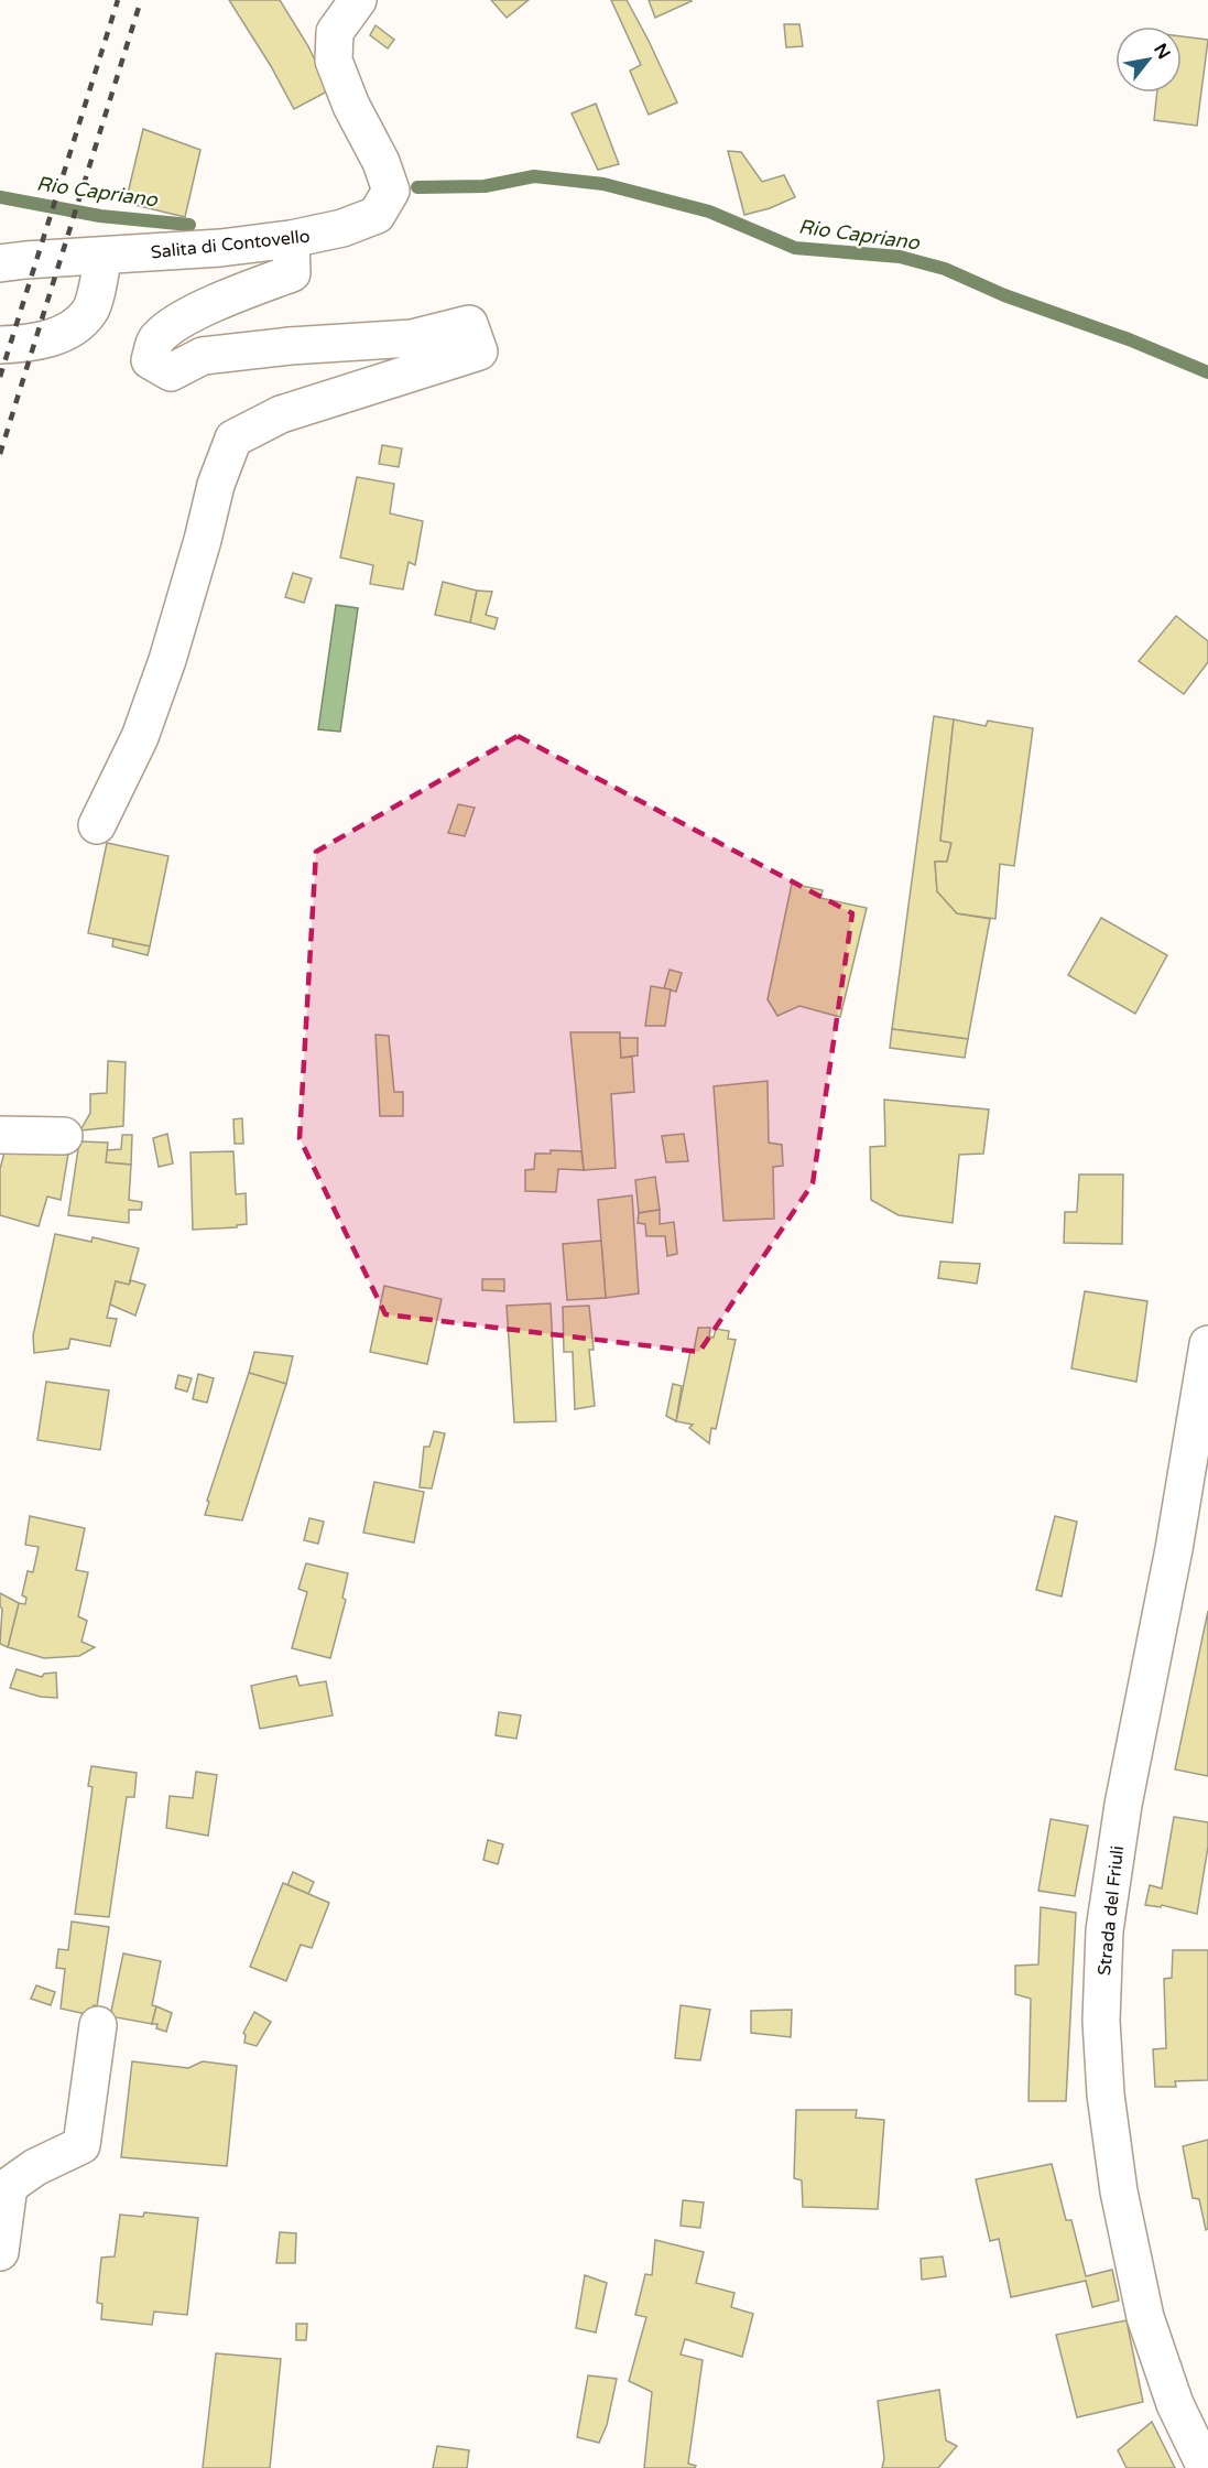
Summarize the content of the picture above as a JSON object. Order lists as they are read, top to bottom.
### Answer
{
  "streets": {
    "street": ["Salita di Contovello", "Strada del Friuli"]
  },
  "water": ["Rio Capriano"],
  "north": "top right"
}
